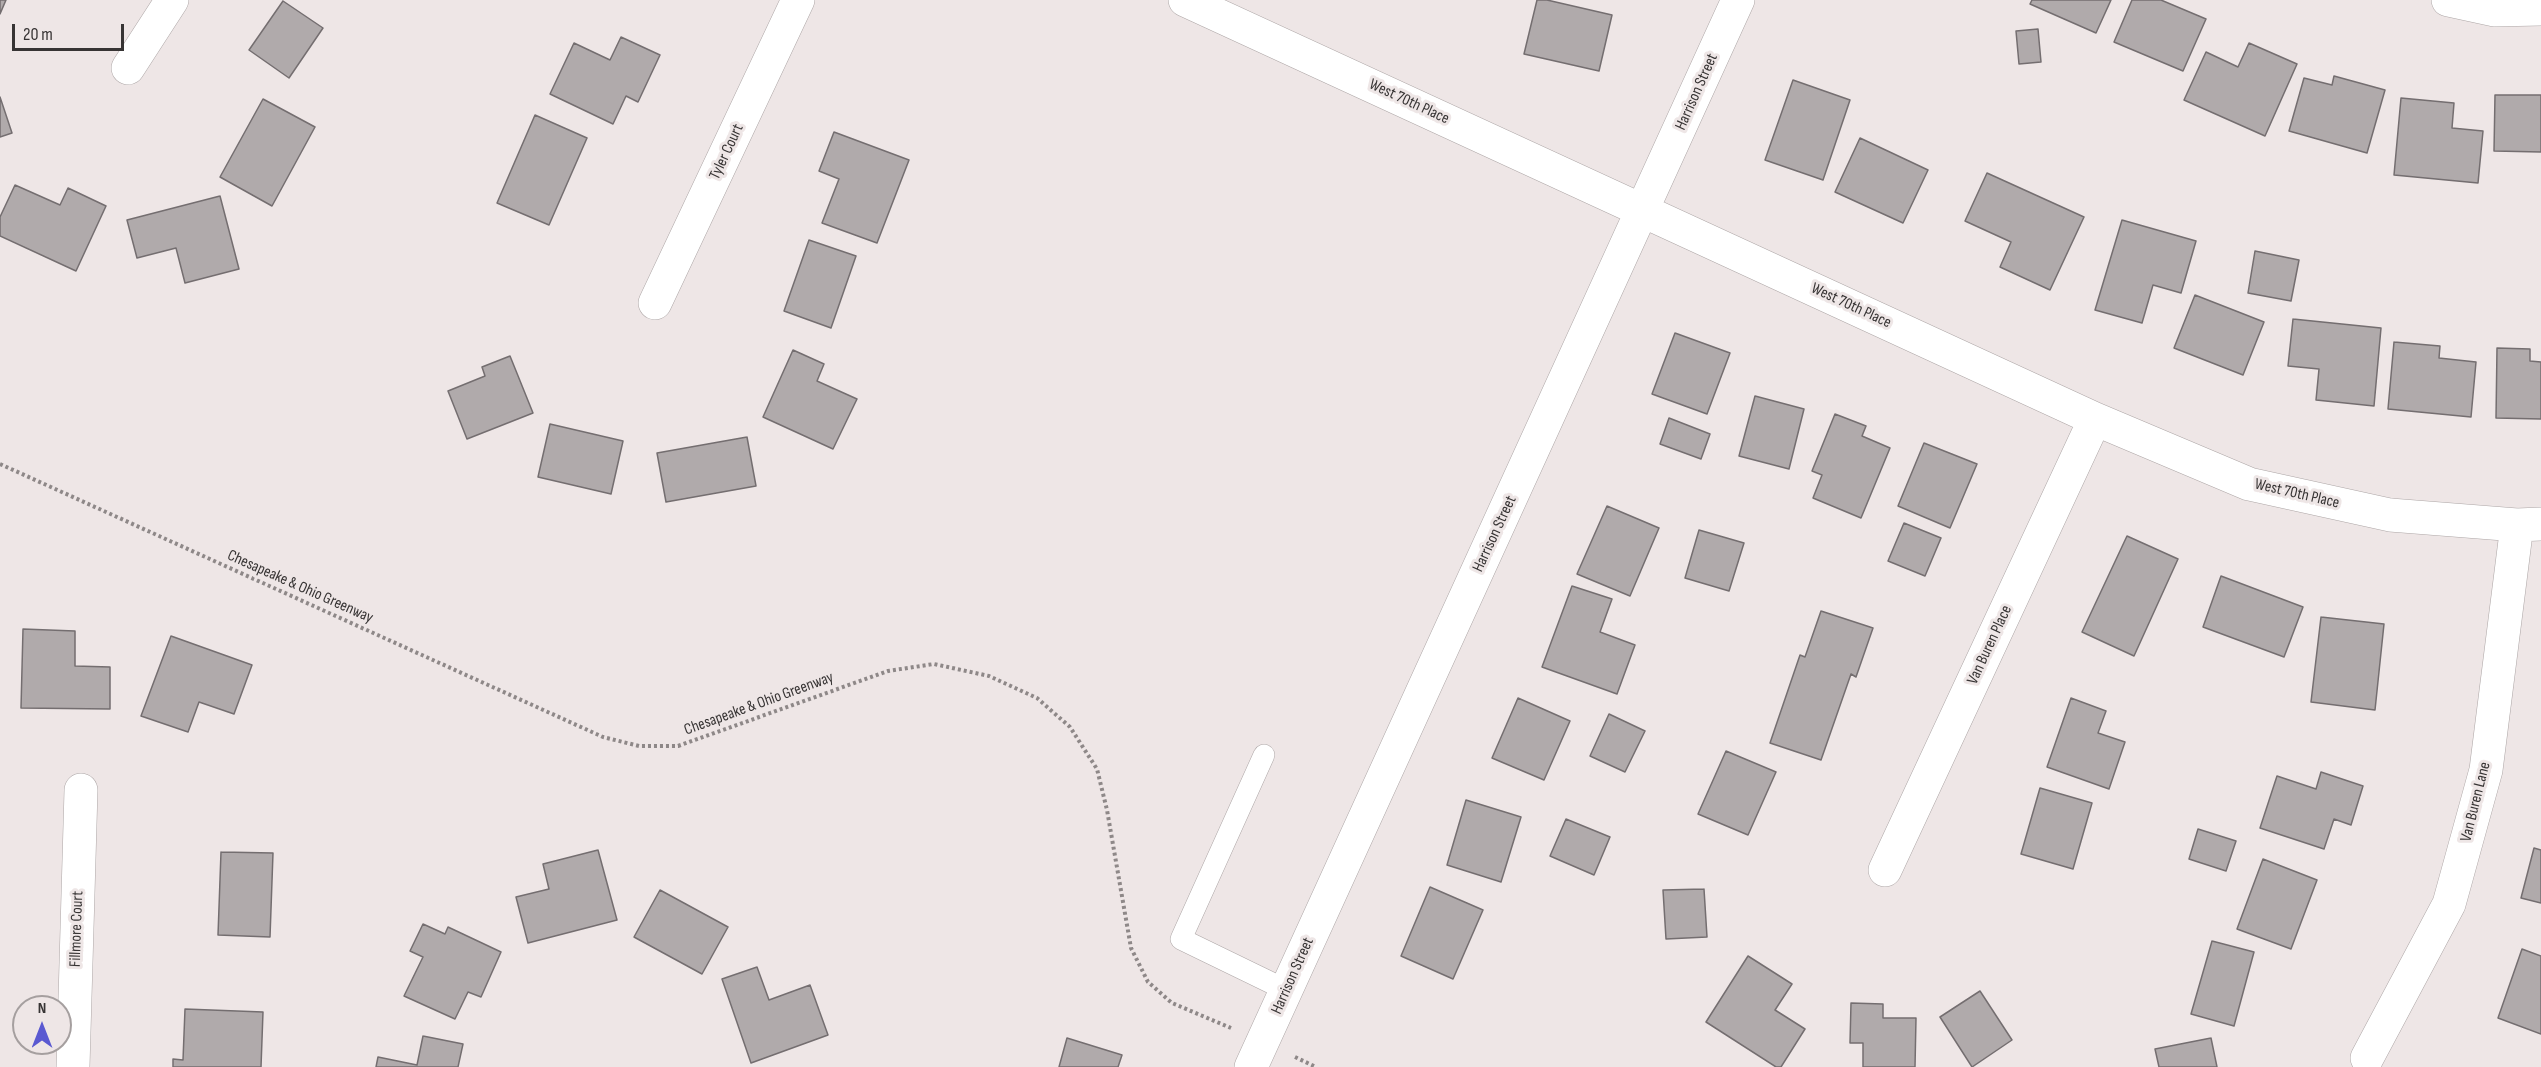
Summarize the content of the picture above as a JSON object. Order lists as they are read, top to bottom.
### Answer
{
  "streets": {
    "street": [
      "Harrison Street",
      "West 70th Place",
      "Tyler Court",
      "Van Buren Place",
      "Van Buren Lane",
      "Fillmore Court"
    ],
    "path": ["Chesapeake & Ohio Greenway"]
  },
  "crossings": [
    ["Harrison Street", "West 70th Place"],
    ["Harrison Street", "Chesapeake & Ohio Greenway"],
    ["West 70th Place", "Van Buren Place"],
    ["West 70th Place", "Van Buren Lane"]
  ],
  "scale_bar": "20 m",
  "north": "top"
}
